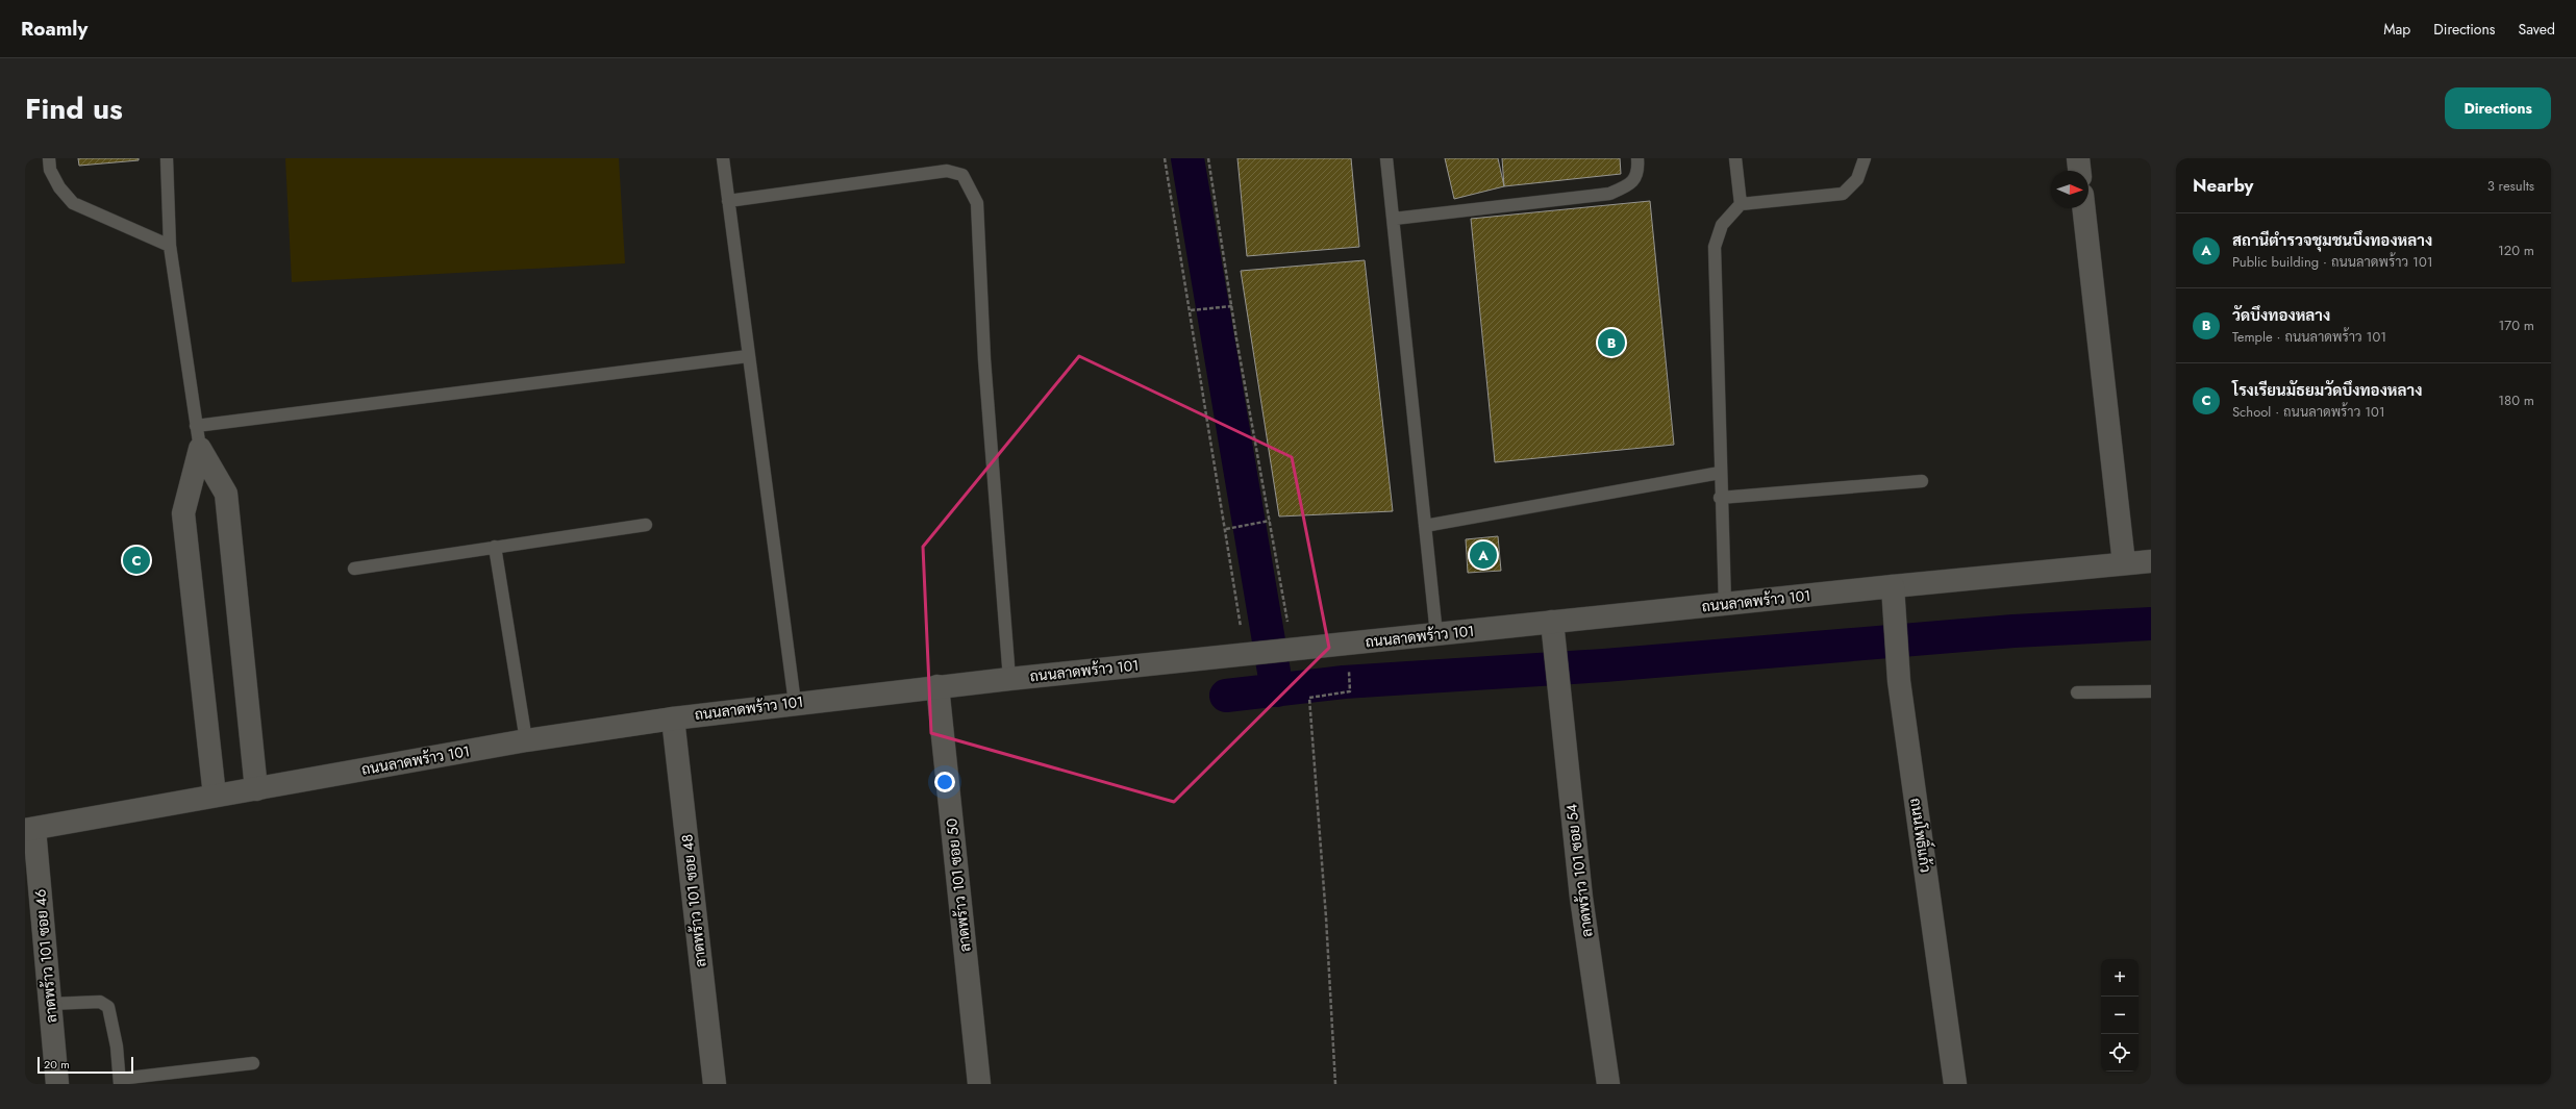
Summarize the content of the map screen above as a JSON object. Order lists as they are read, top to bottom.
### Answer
{
  "streets": {
    "street": [
      "ถนนลาดพร้าว 101",
      "ถนนโพธิ์แก้ว",
      "ลาดพร้าว 101 ซอย 54",
      "ลาดพร้าว 101 ซอย 50",
      "ลาดพร้าว 101 ซอย 48",
      "ลาดพร้าว 101 ซอย 46"
    ]
  },
  "crossings": [
    ["ถนนลาดพร้าว 101", "ถนนโพธิ์แก้ว"],
    ["ถนนลาดพร้าว 101", "ลาดพร้าว 101 ซอย 54"],
    ["ถนนลาดพร้าว 101", "ลาดพร้าว 101 ซอย 50"],
    ["ถนนลาดพร้าว 101", "ลาดพร้าว 101 ซอย 48"],
    ["ถนนลาดพร้าว 101", "ลาดพร้าว 101 ซอย 46"]
  ],
  "scale_bar": "20 m",
  "north": "right",
  "page": {
    "header": "Roamly",
    "nav": ["Map", "Directions", "Saved"],
    "title": "Find us",
    "buttons": "Directions",
    "heading": ["Nearby", "3 results"],
    "list": [
      {
        "mark": "A",
        "name": "สถานีตำรวจชุมชนบึงทองหลาง",
        "note": "Public building · ถนนลาดพร้าว 101",
        "value": "120 m"
      },
      {
        "mark": "B",
        "name": "วัดบึงทองหลาง",
        "note": "Temple · ถนนลาดพร้าว 101",
        "value": "170 m"
      },
      {
        "mark": "C",
        "name": "โรงเรียนมัธยมวัดบึงทองหลาง",
        "note": "School · ถนนลาดพร้าว 101",
        "value": "180 m"
      }
    ],
    "pins": ["B", "A", "C"],
    "map_buttons": ["+", "−"],
    "scale": "20 m"
  }
}
